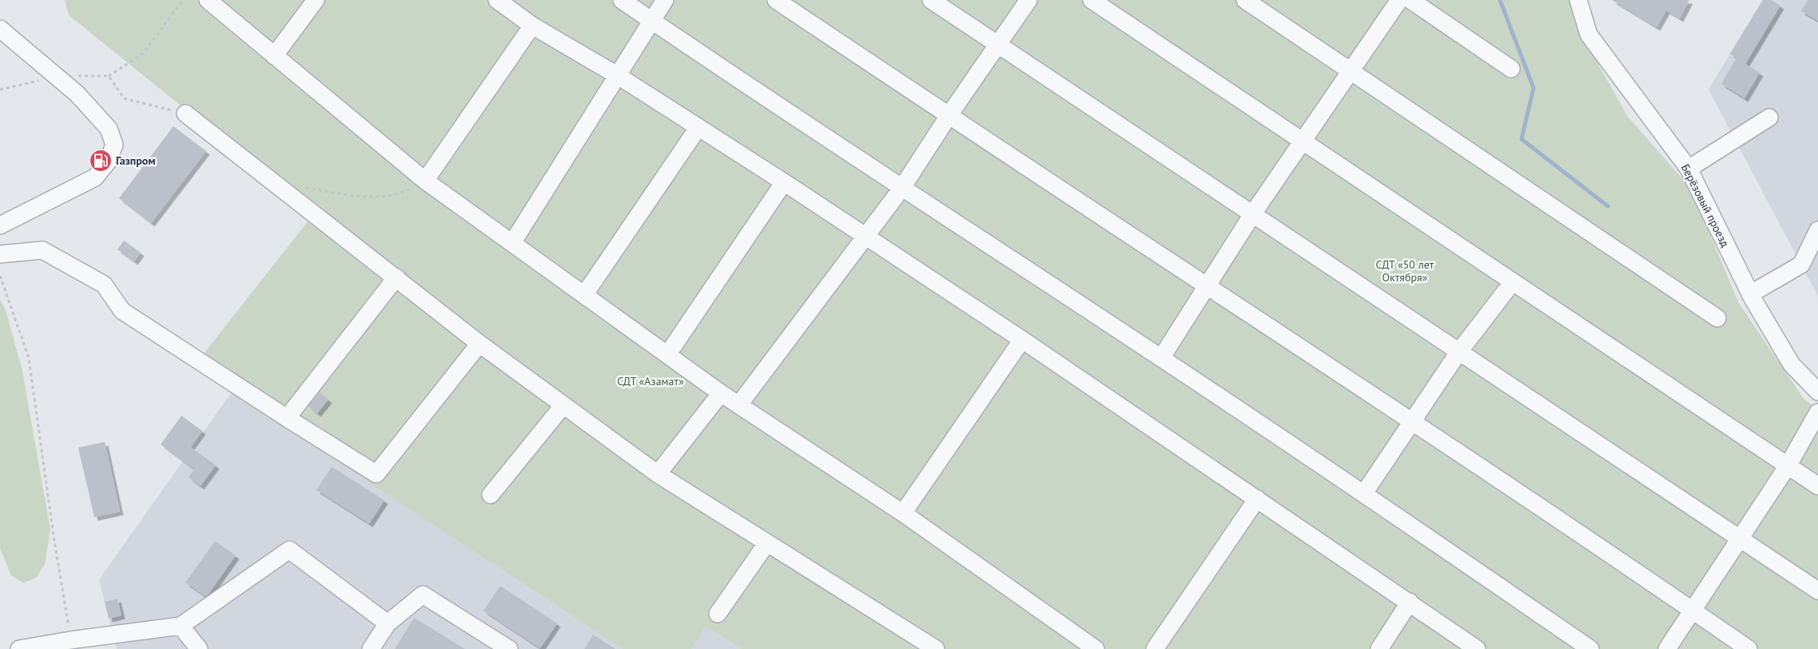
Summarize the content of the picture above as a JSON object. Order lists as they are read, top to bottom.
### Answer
{
  "streets": {
    "street": ["Берёзовый проезд"]
  },
  "parks": ["СДТ «50 лет Октября»", "СДТ «Азамат»"],
  "places": {
    "fuel station": ["Газпром"]
  }
}
